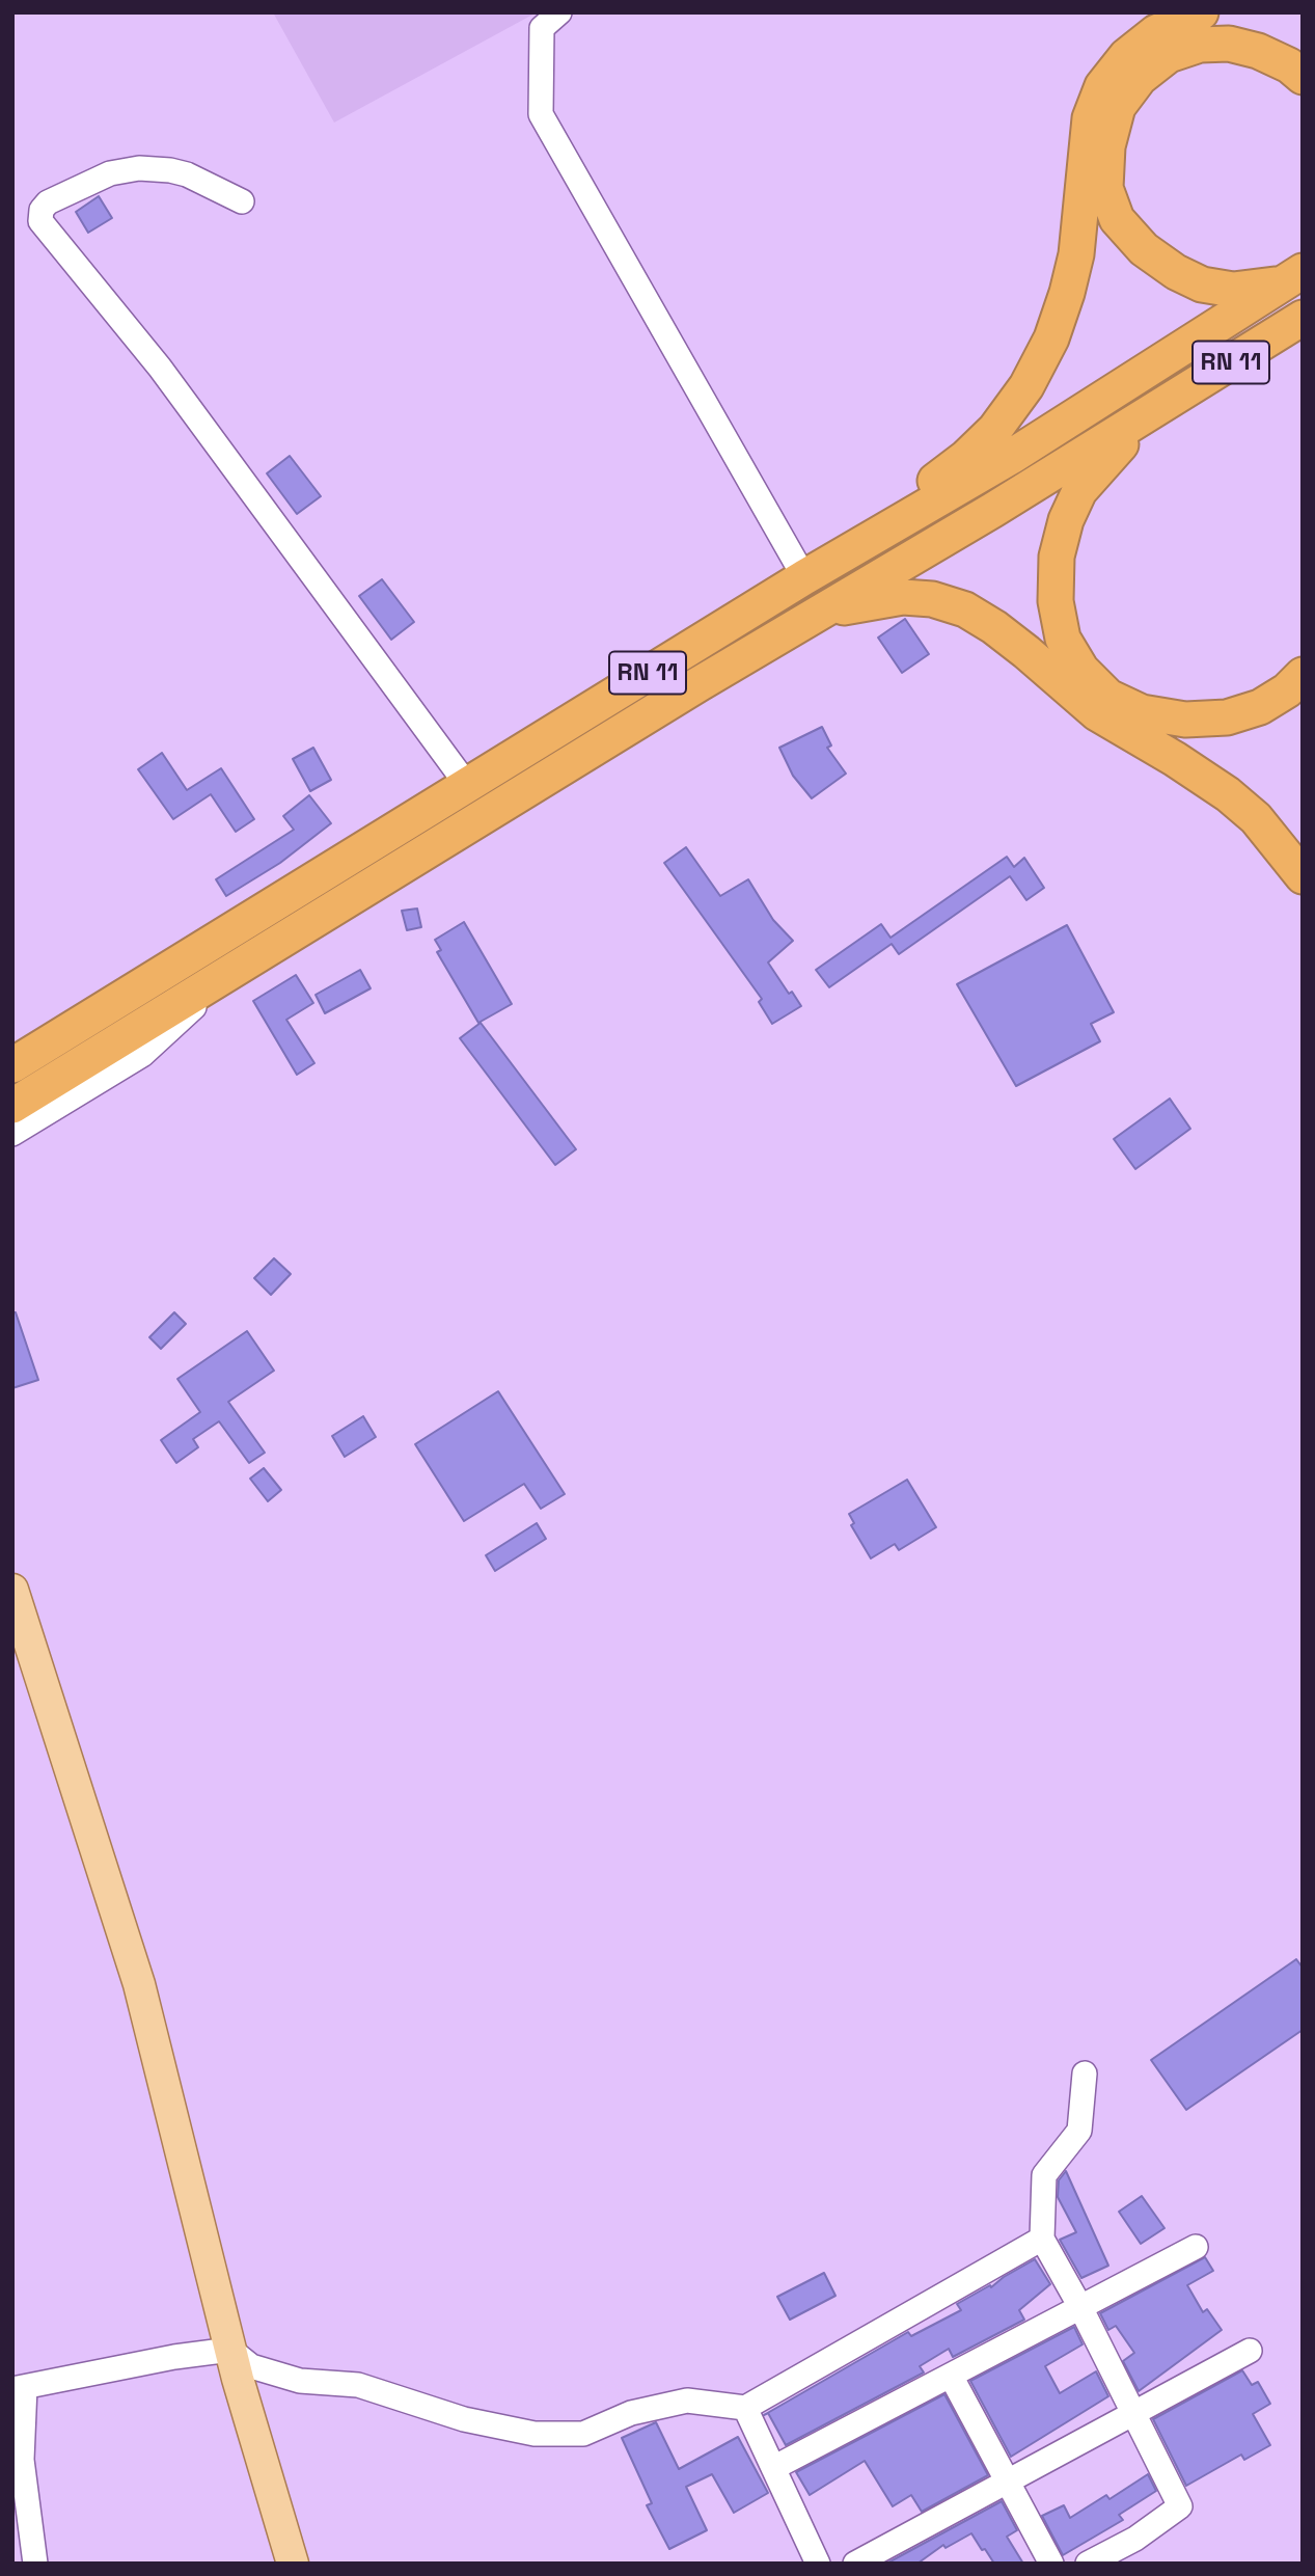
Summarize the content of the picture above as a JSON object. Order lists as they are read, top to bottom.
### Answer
{
  "streets": {
    "highway": ["RN 11"]
  }
}
